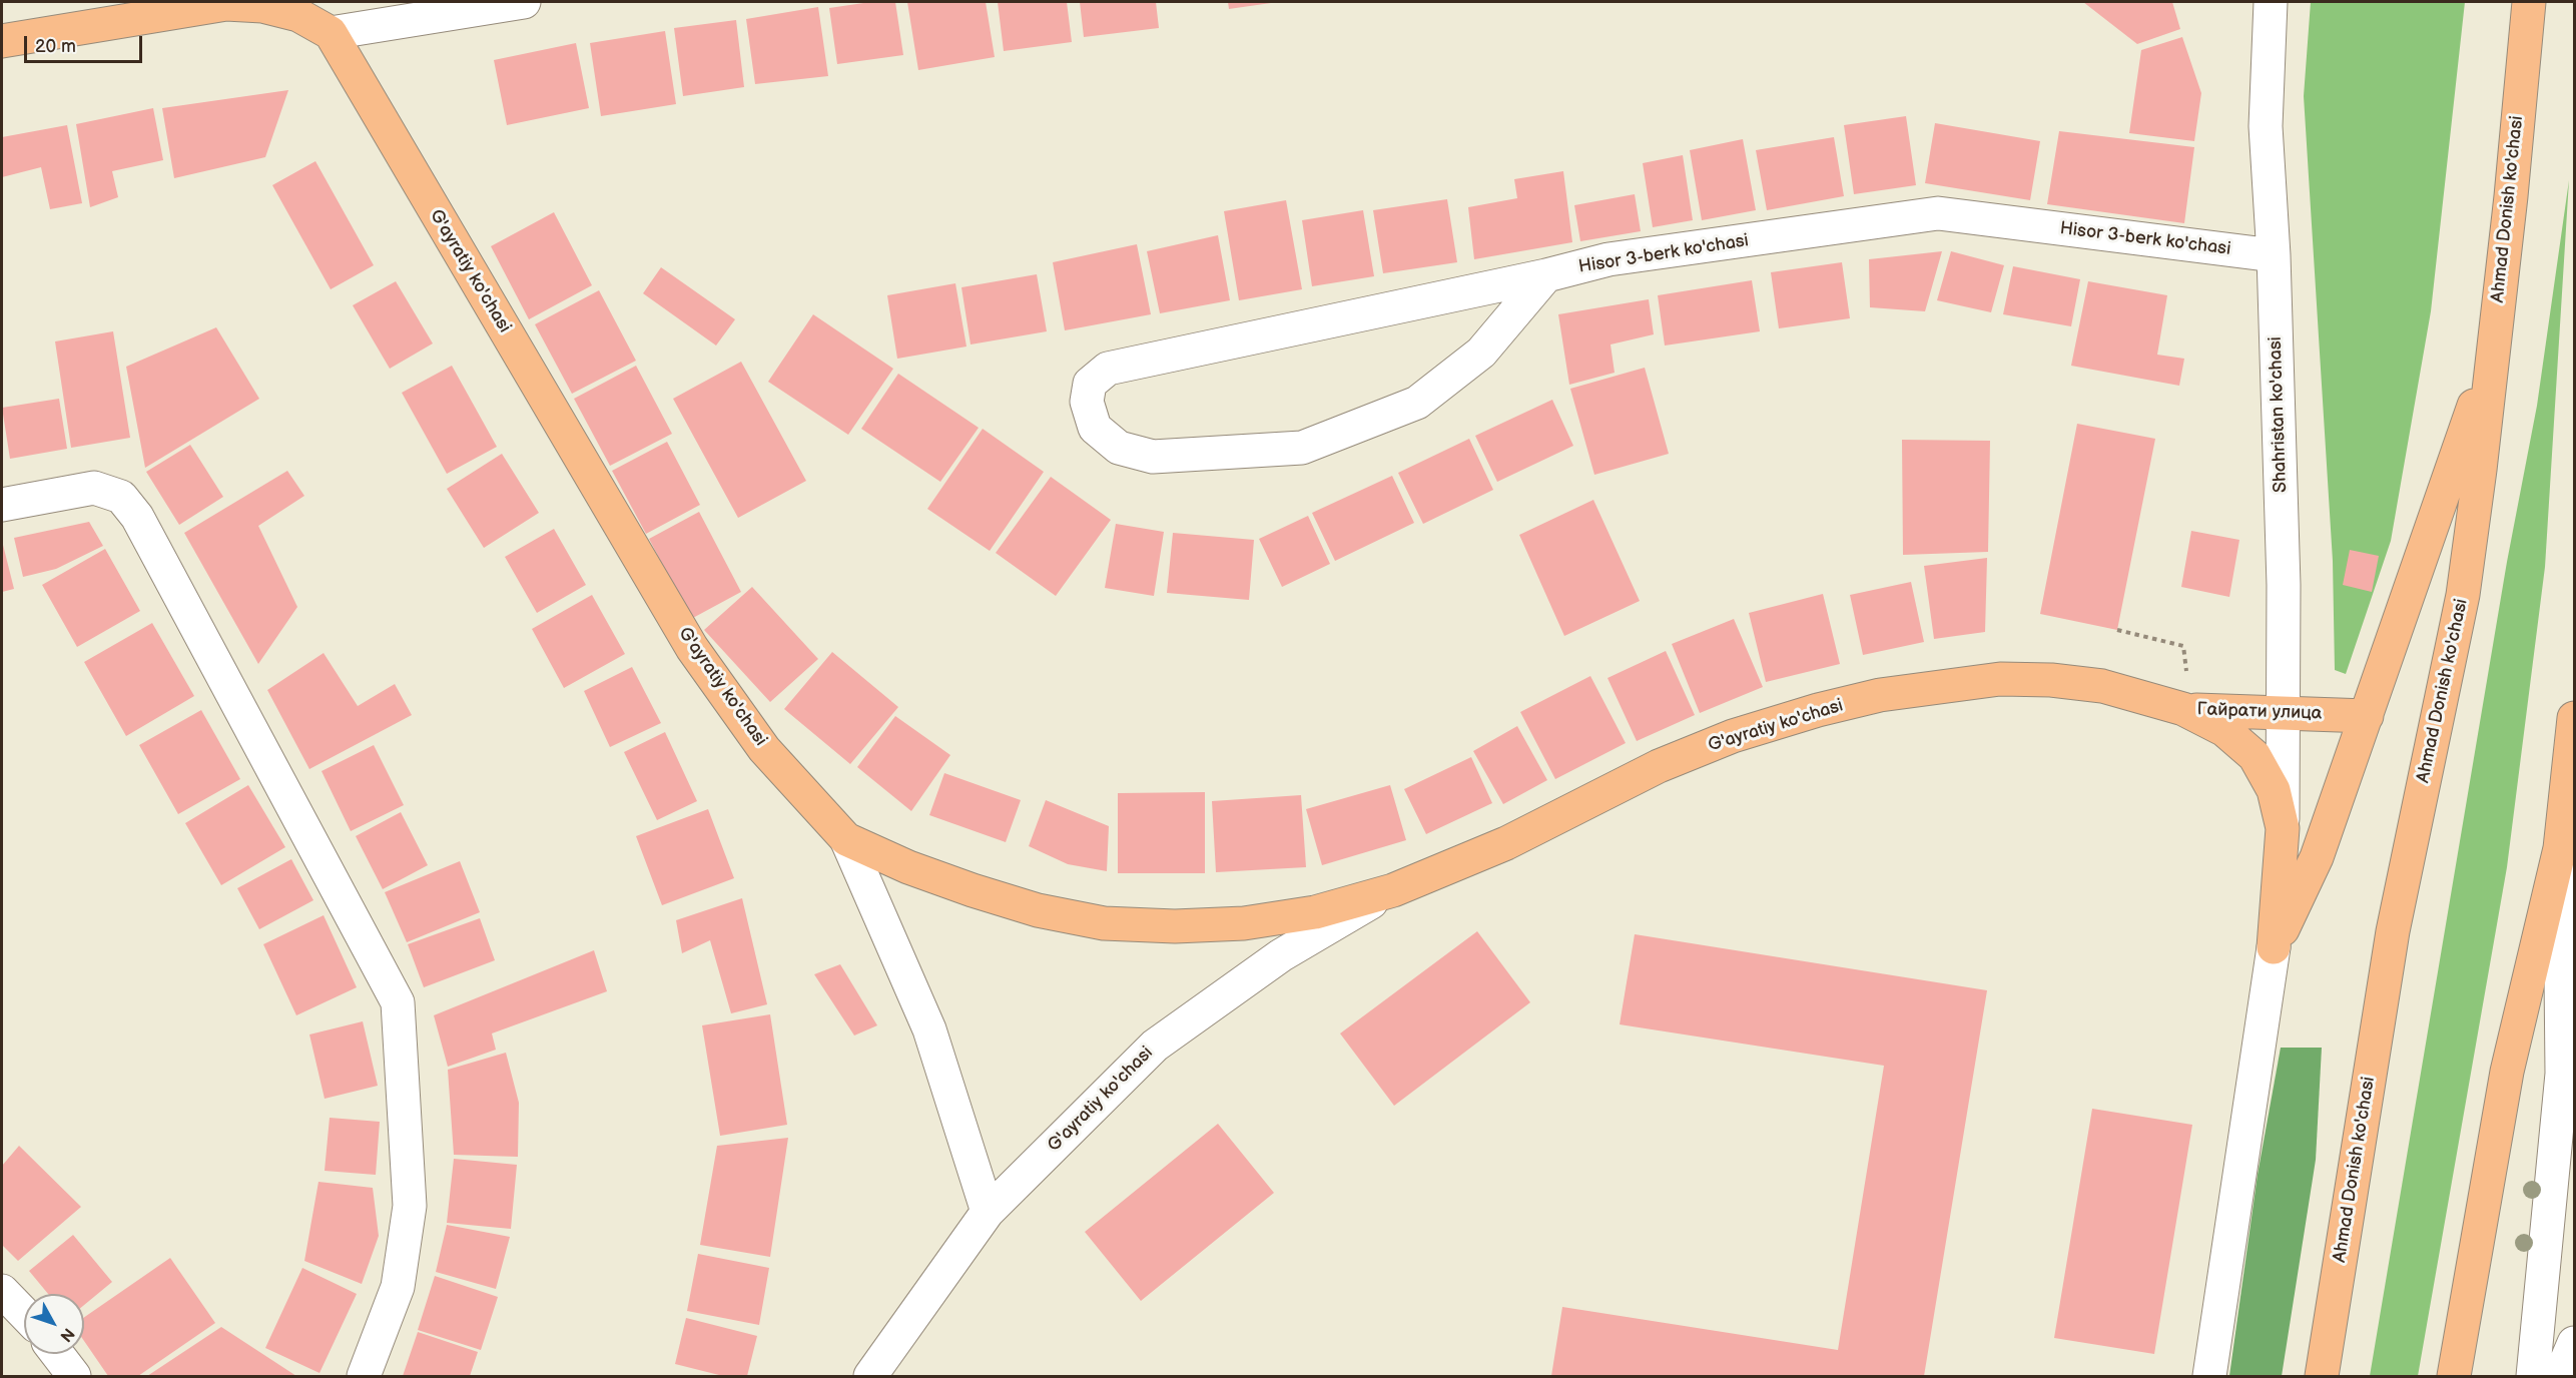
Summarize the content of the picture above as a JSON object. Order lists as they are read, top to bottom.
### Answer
{
  "streets": {
    "main road": ["Ahmad Donish ko'chasi", "G'ayratiy ko'chasi", "Гайрати улица"],
    "street": ["Hisor 3-berk ko'chasi", "Shahristan ko'chasi"]
  },
  "crossings": [
    ["Hisor 3-berk ko'chasi", "Shahristan ko'chasi"],
    ["G'ayratiy ko'chasi", "Гайрати улица"],
    ["Shahristan ko'chasi", "Гайрати улица"]
  ],
  "scale_bar": "20 m",
  "north": "bottom right"
}
